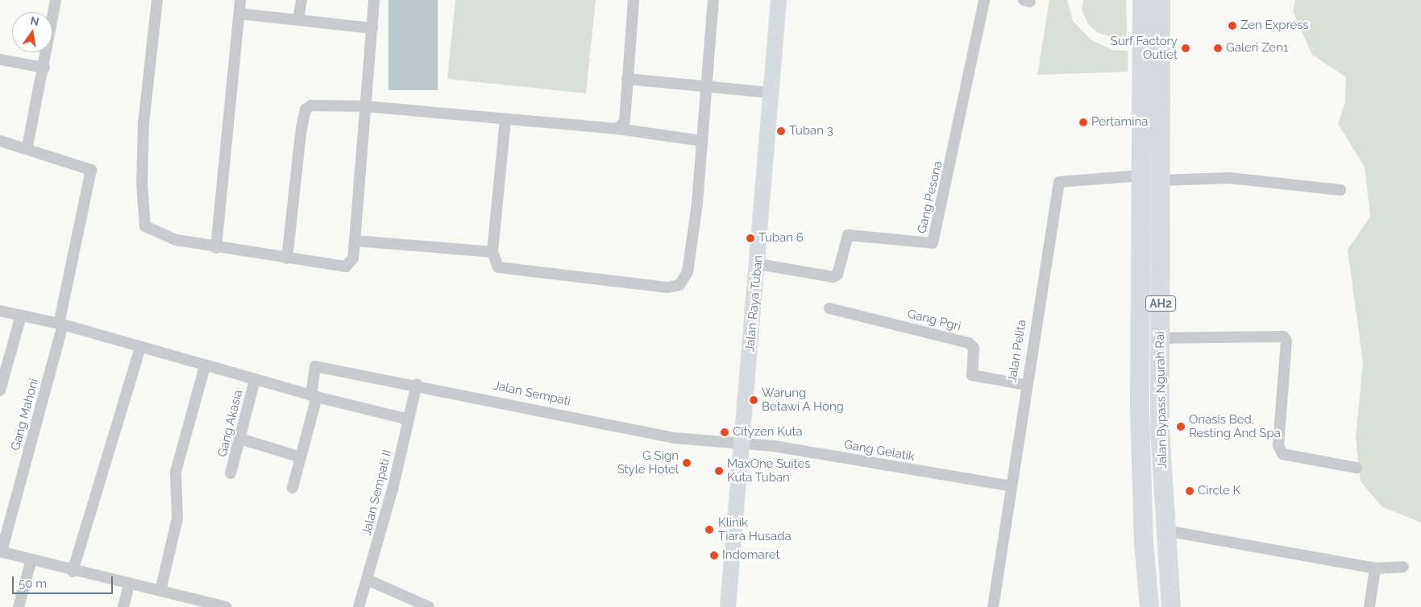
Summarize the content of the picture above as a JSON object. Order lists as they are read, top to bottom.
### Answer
{
  "streets": {
    "highway": ["AH2", "Jalan Bypass Ngurah Rai"],
    "main road": ["Jalan Raya Tuban"],
    "street": [
      "Gang Pesona",
      "Gang Pgri",
      "Jalan Pelita",
      "Jalan Sempati",
      "Gang Mahoni",
      "Gang Akasia",
      "Gang Gelatik",
      "Jalan Sempati II"
    ]
  },
  "crossings": [
    ["Gang Pesona", "Jalan Raya Tuban"],
    ["Jalan Raya Tuban", "Jalan Sempati"],
    ["Jalan Raya Tuban", "Gang Gelatik"],
    ["Gang Pgri", "Jalan Pelita"],
    ["Jalan Pelita", "Jalan Bypass Ngurah Rai"],
    ["Jalan Pelita", "Gang Gelatik"],
    ["Jalan Sempati", "Gang Gelatik"],
    ["Jalan Sempati", "Jalan Sempati II"]
  ],
  "places": [
    "Zen Express",
    "Surf Factory Outlet",
    "Galeri Zen1",
    "Pertamina",
    "Tuban 3",
    "Tuban 6",
    "Warung Betawi A Hong",
    "Onasis Bed, Resting And Spa",
    "Cityzen Kuta",
    "G Sign Style Hotel",
    "MaxOne Suites Kuta Tuban",
    "Circle K",
    "Klinik Tiara Husada",
    "Indomaret"
  ],
  "scale_bar": "50 m",
  "north": "top"
}
